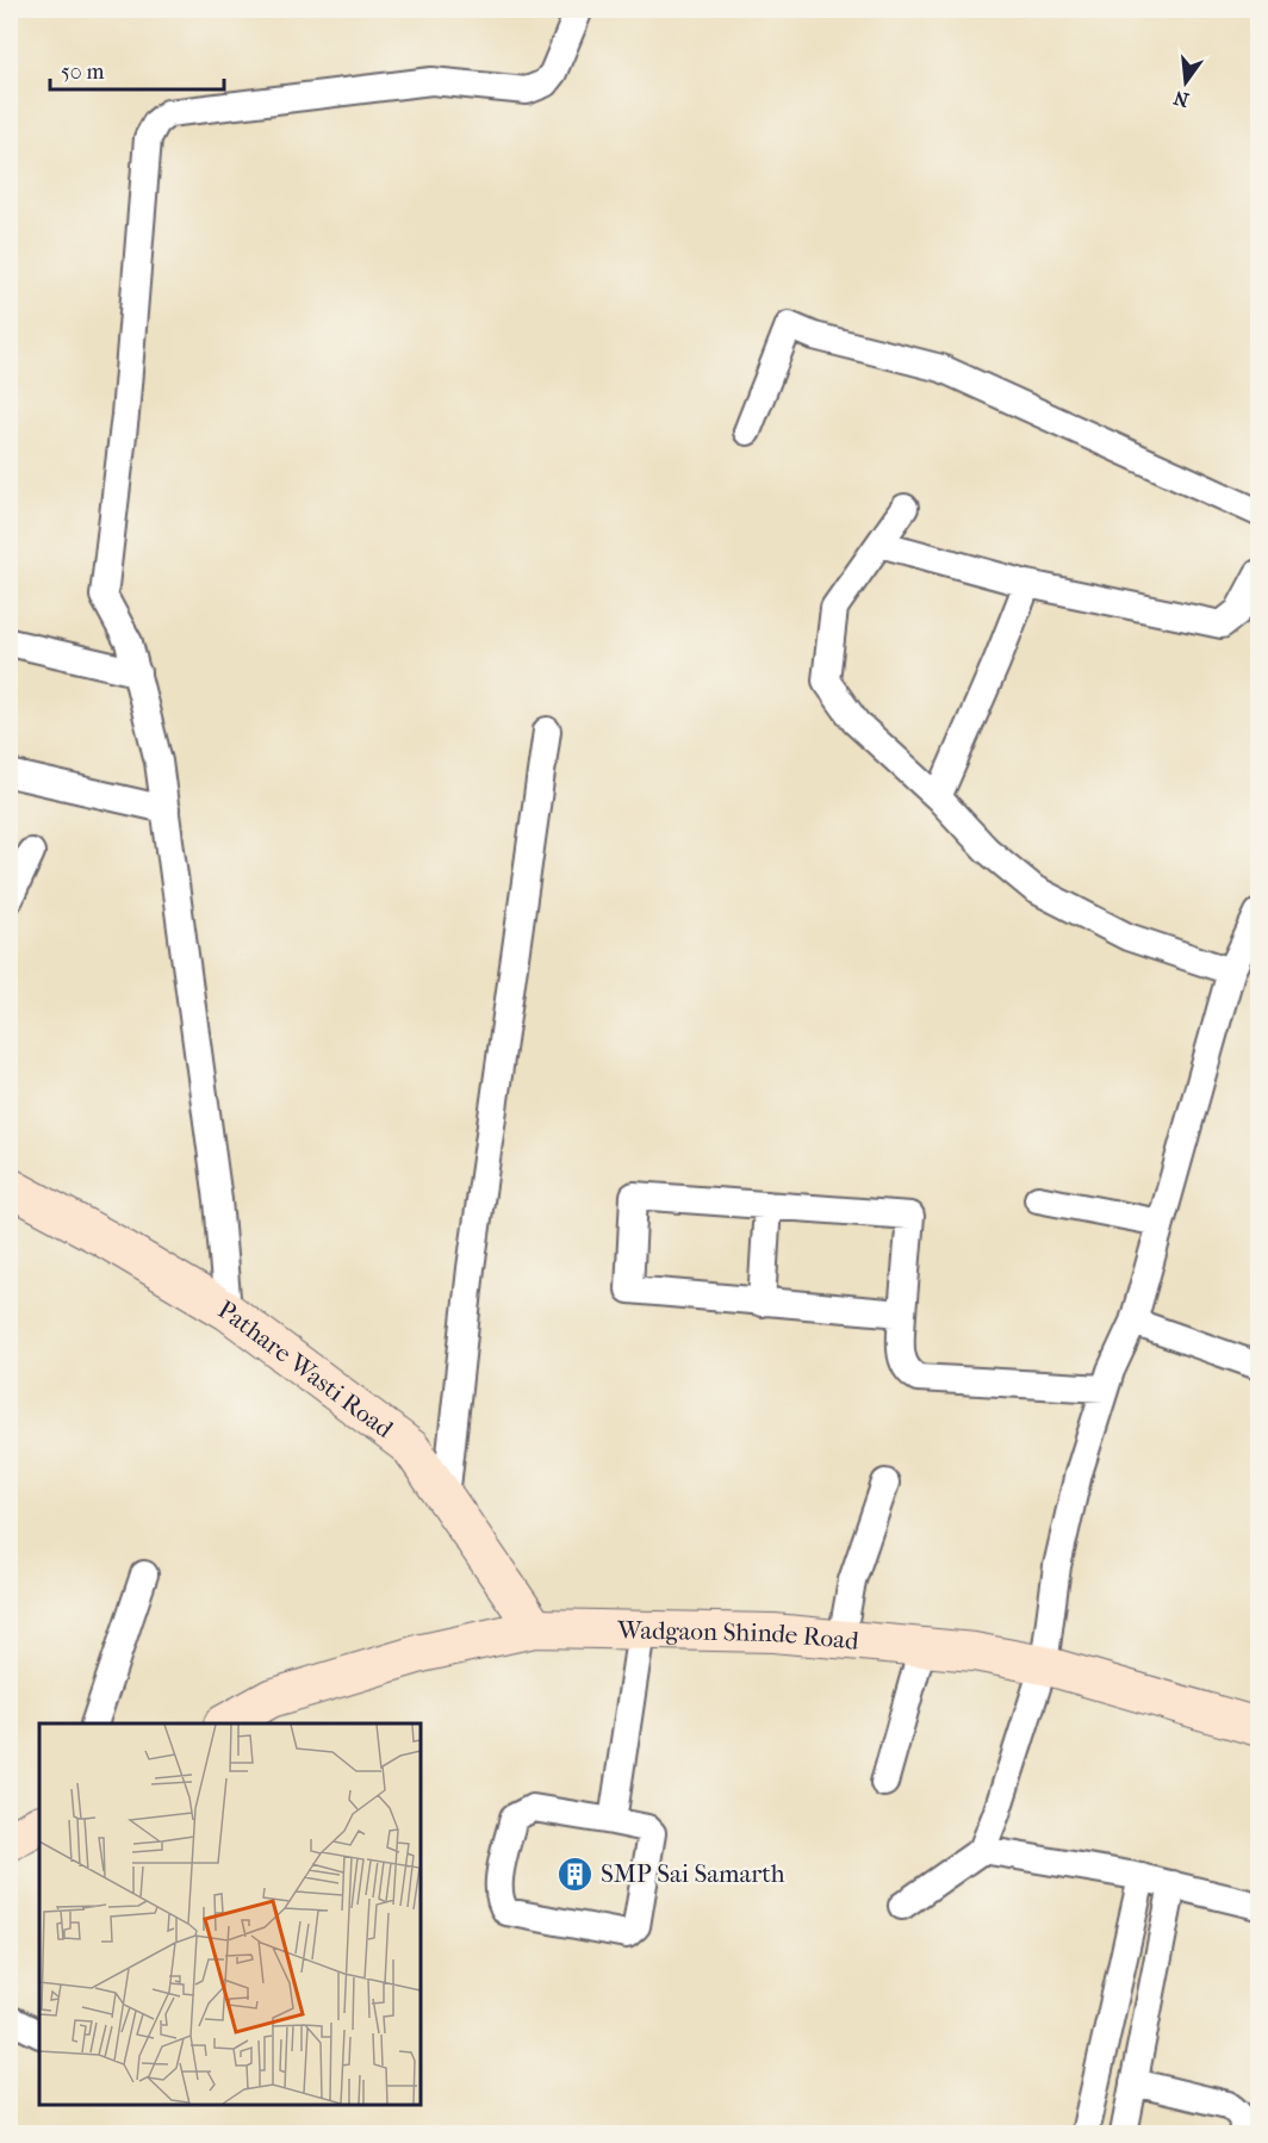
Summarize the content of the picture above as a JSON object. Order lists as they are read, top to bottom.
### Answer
{
  "streets": {
    "street": ["Pathare Wasti Road", "Wadgaon Shinde Road"]
  },
  "crossings": [
    ["Pathare Wasti Road", "Wadgaon Shinde Road"]
  ],
  "places": {
    "building": ["SMP Sai Samarth"]
  },
  "scale_bar": "50 m",
  "north": "bottom"
}
